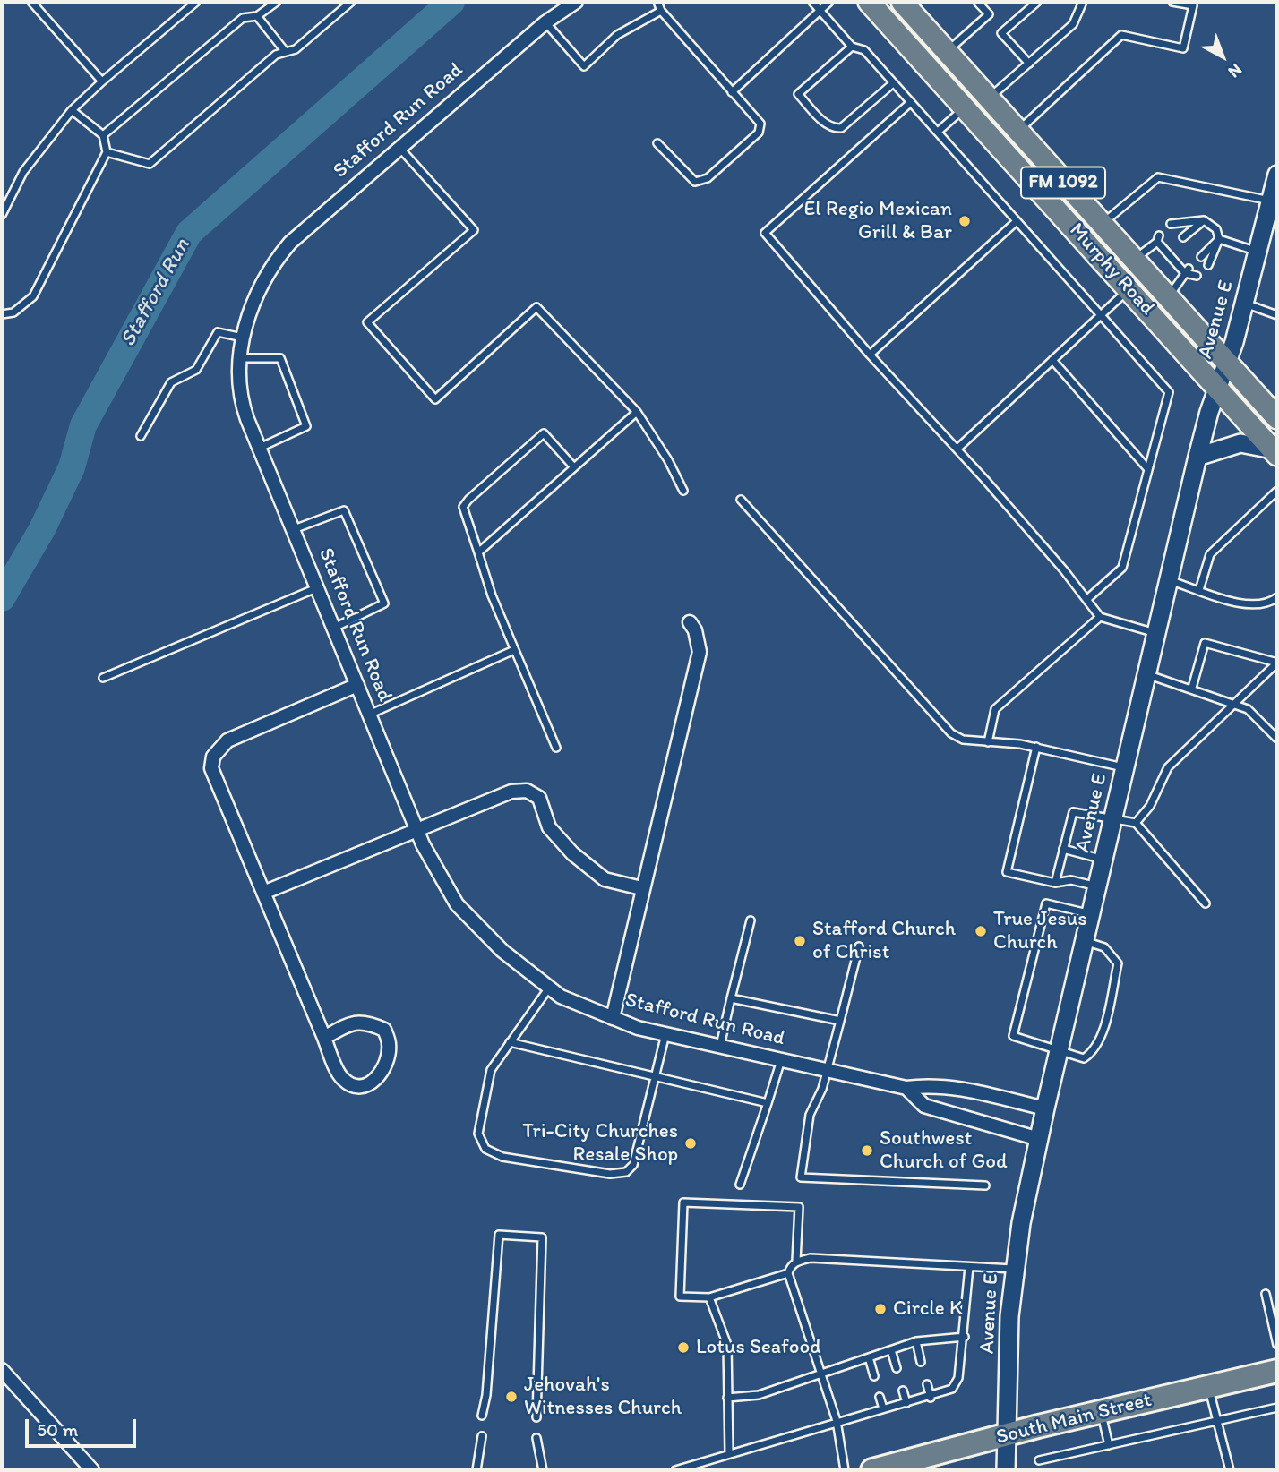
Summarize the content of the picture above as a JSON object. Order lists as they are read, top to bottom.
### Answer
{
  "streets": {
    "highway": ["South Main Street"],
    "main road": ["FM 1092", "Murphy Road"],
    "street": ["Stafford Run Road", "Avenue E"]
  },
  "crossings": [
    ["Stafford Run Road", "Avenue E"],
    ["Murphy Road", "Avenue E"],
    ["Avenue E", "South Main Street"]
  ],
  "water": ["Stafford Run"],
  "places": [
    "El Regio Mexican Grill & Bar",
    "True Jesus Church",
    "Stafford Church of Christ",
    "Tri-City Churches Resale Shop",
    "Southwest Church of God",
    "Circle K",
    "Lotus Seafood",
    "Jehovah's Witnesses Church"
  ],
  "scale_bar": "50 m",
  "north": "bottom right"
}
